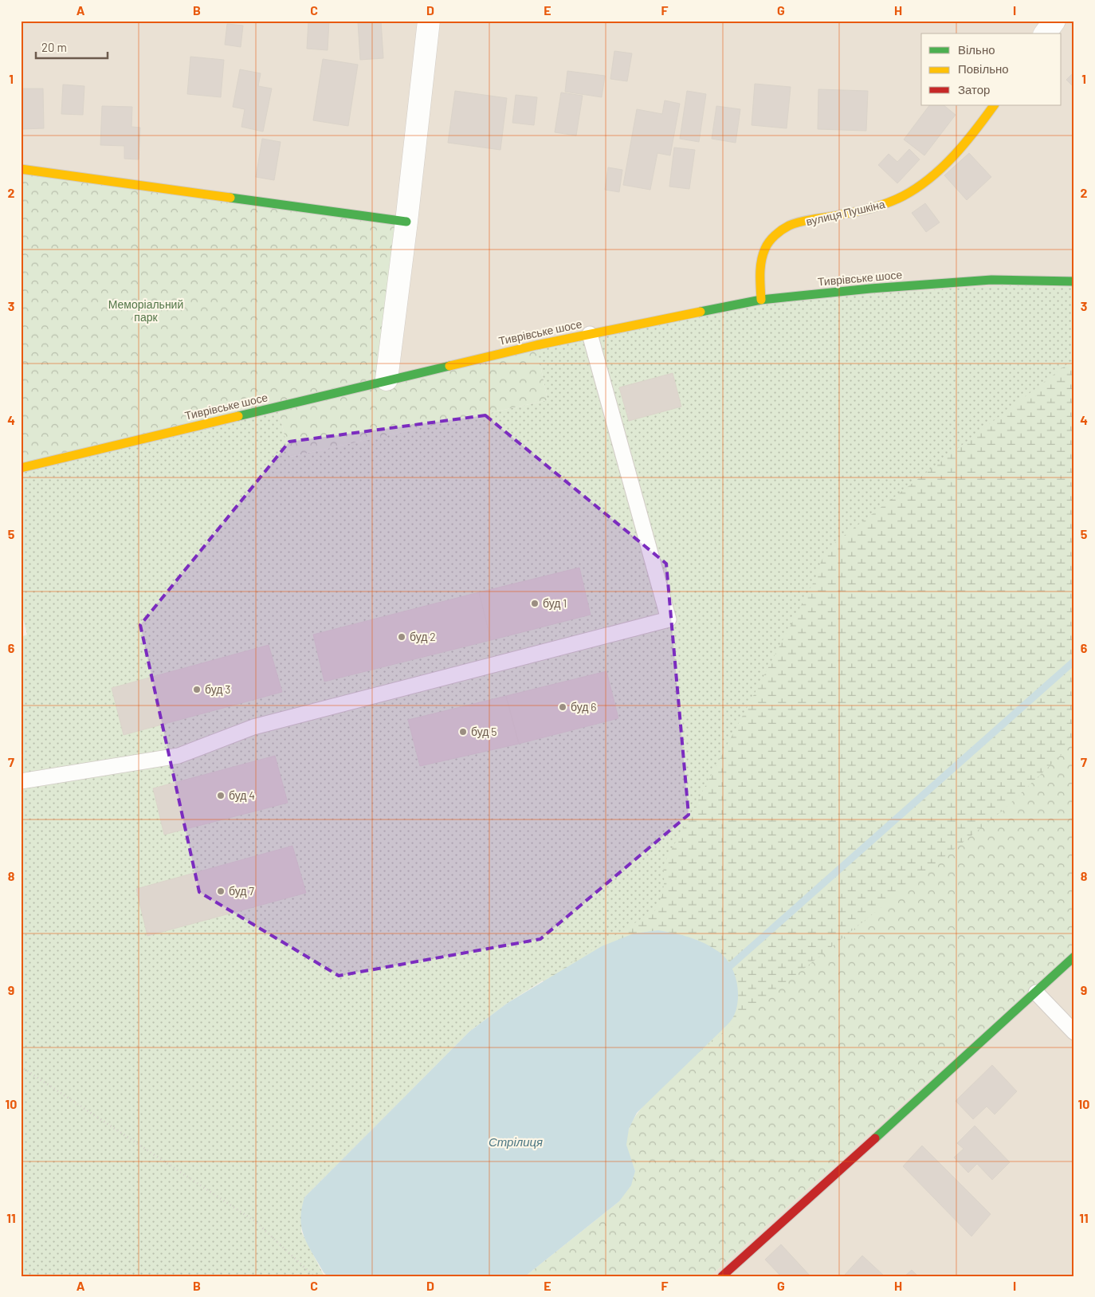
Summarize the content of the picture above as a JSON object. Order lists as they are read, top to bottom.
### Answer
{
  "streets": {
    "street": ["вулиця Пушкіна", "Тиврівське шосе"]
  },
  "crossings": [
    ["вулиця Пушкіна", "Тиврівське шосе"]
  ],
  "water": ["Стрілиця"],
  "parks": ["Меморіальний парк"],
  "places": [
    "буд 1",
    "буд 2",
    "буд 3",
    "буд 6",
    "буд 5",
    "буд 4",
    "буд 7"
  ],
  "legend": ["Вільно", "Повільно", "Затор"],
  "scale_bar": "20 m",
  "grid": {
    "columns": [
      "A",
      "B",
      "C",
      "D",
      "E",
      "F",
      "G",
      "H",
      "I"
    ],
    "rows": [
      "1",
      "2",
      "3",
      "4",
      "5",
      "6",
      "7",
      "8",
      "9",
      "10",
      "11"
    ]
  }
}
